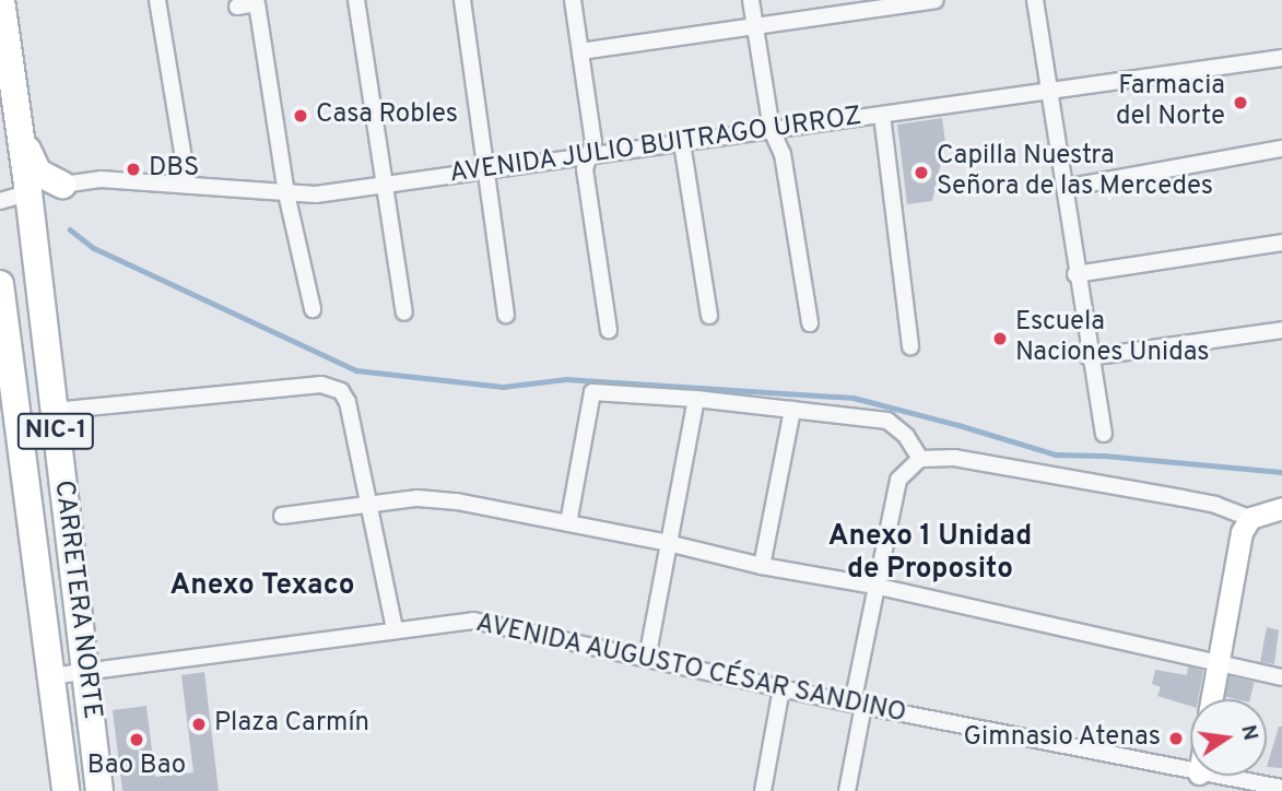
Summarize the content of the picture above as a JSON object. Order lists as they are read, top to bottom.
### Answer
{
  "streets": {
    "highway": ["NIC-1", "CARRETERA NORTE"],
    "street": ["AVENIDA JULIO BUITRAGO URROZ", "AVENIDA AUGUSTO CÉSAR SANDINO"]
  },
  "crossings": [
    ["AVENIDA JULIO BUITRAGO URROZ", "CARRETERA NORTE"],
    ["CARRETERA NORTE", "AVENIDA AUGUSTO CÉSAR SANDINO"]
  ],
  "districts": ["Anexo 1 Unidad de Proposito", "Anexo Texaco"],
  "places": [
    "Farmacia del Norte",
    "Casa Robles",
    "DBS",
    "Capilla Nuestra Señora de las Mercedes",
    "Escuela Naciones Unidas",
    "Plaza Carmín",
    "Gimnasio Atenas",
    "Bao Bao"
  ],
  "north": "right"
}
